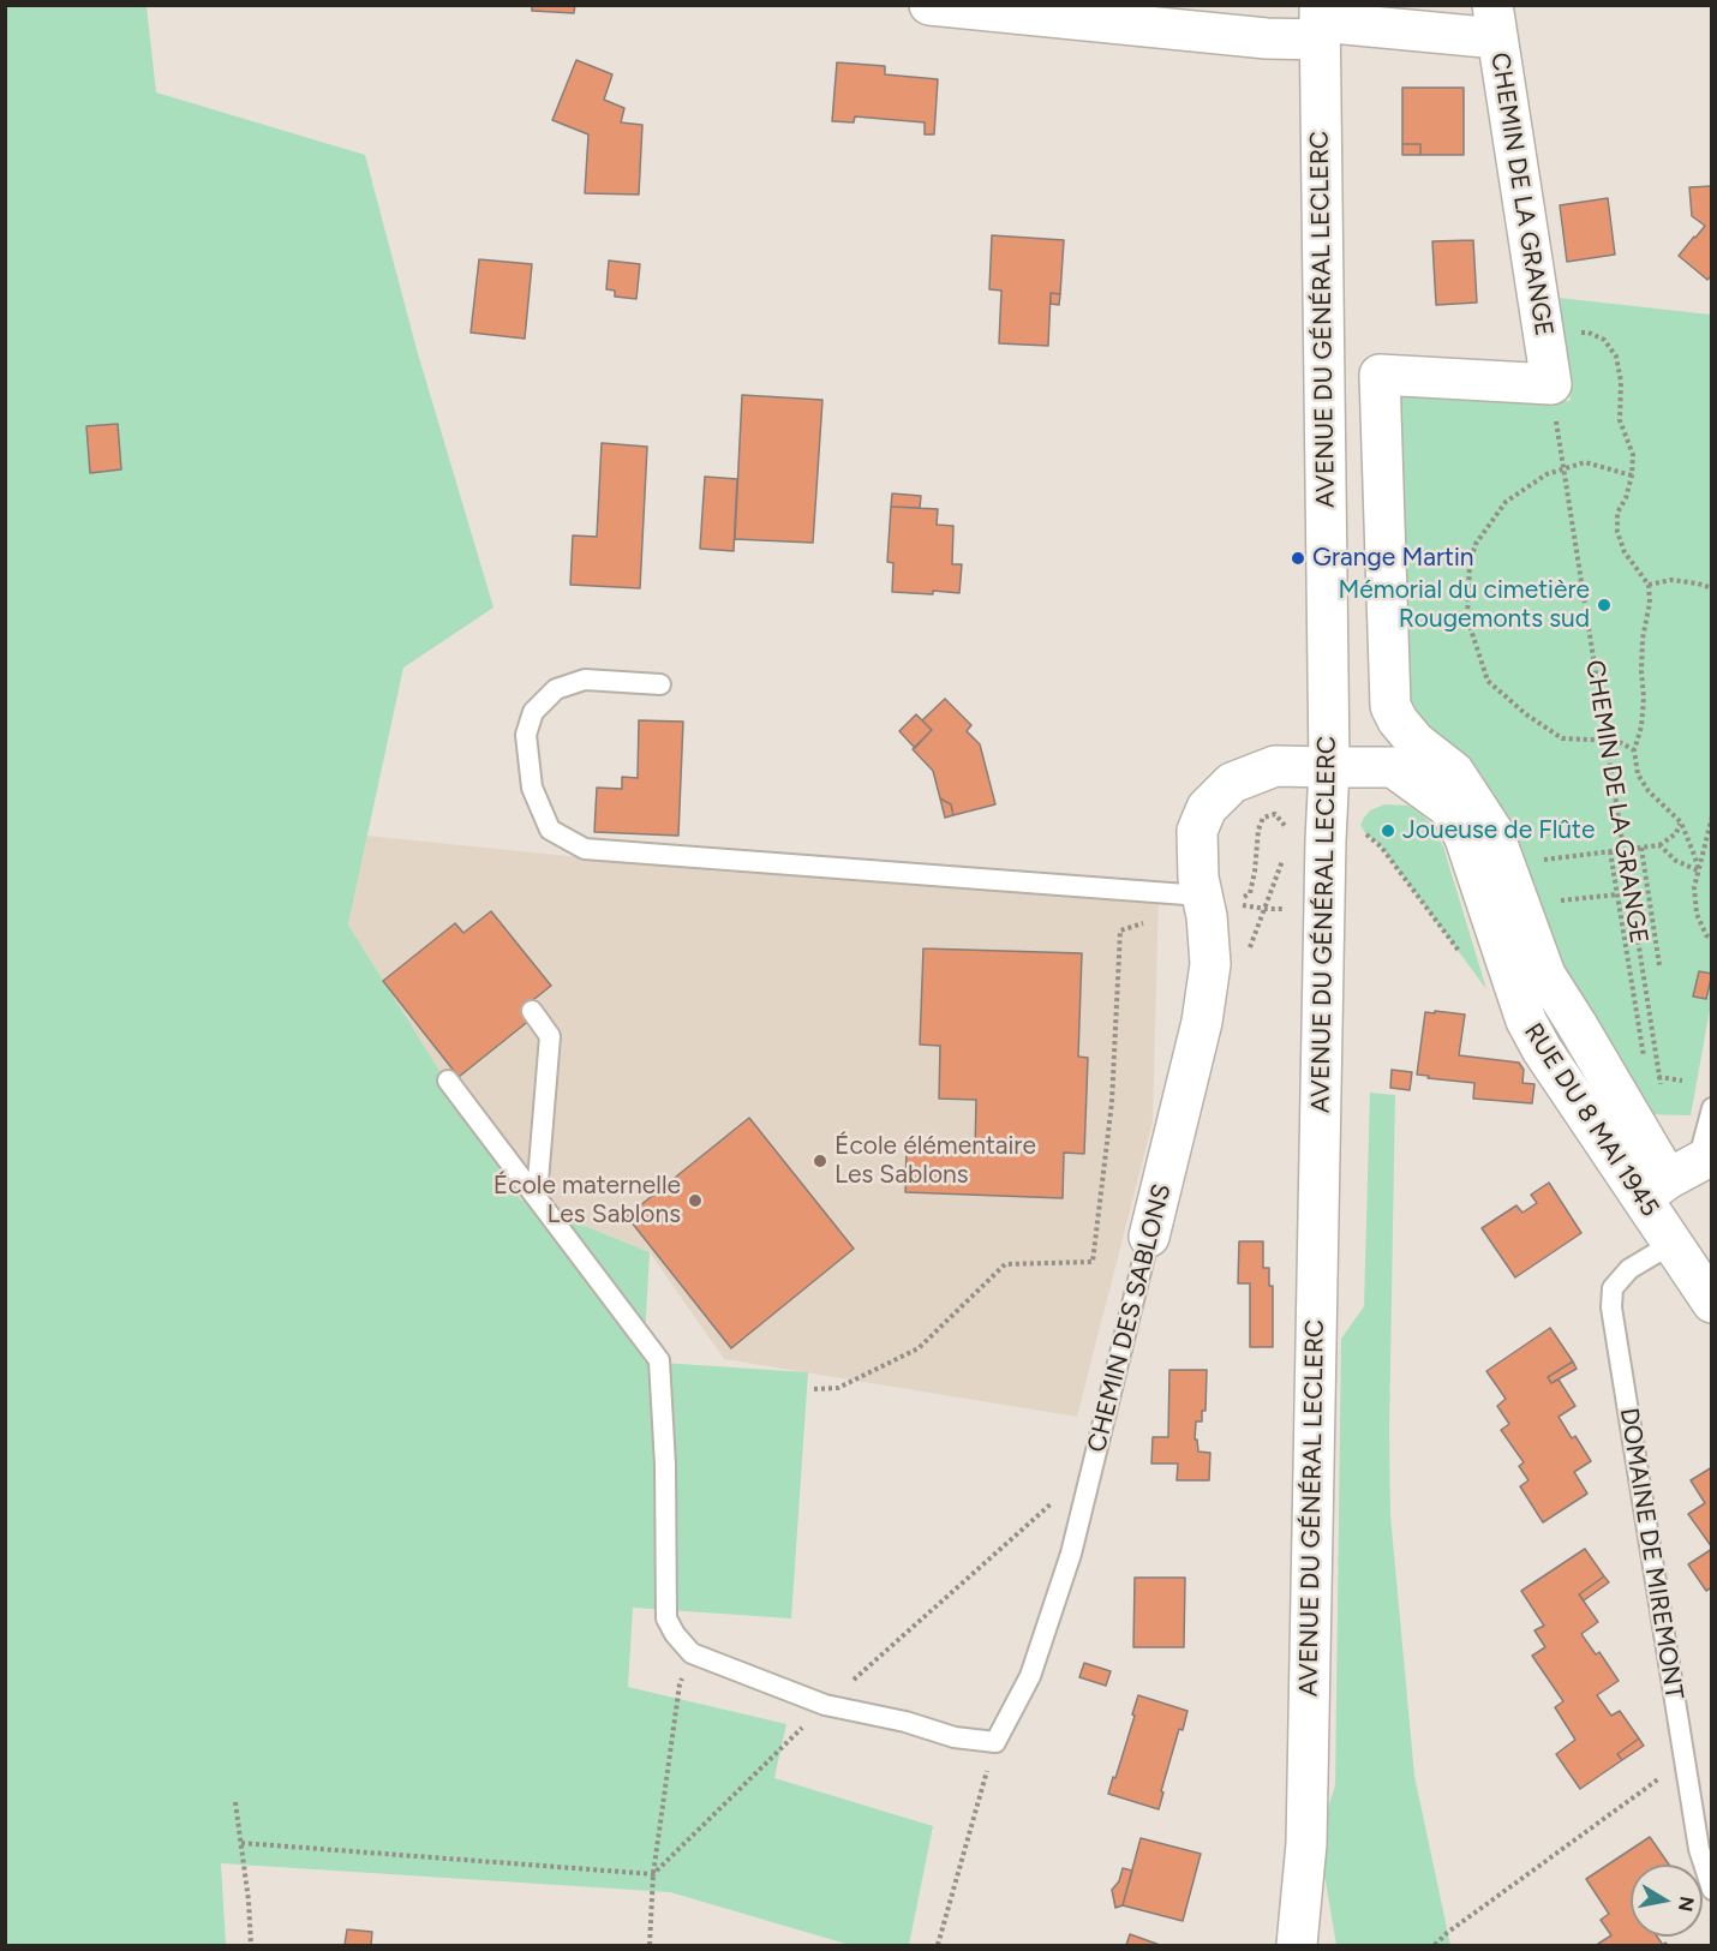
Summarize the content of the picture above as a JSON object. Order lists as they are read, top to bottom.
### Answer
{
  "streets": {
    "street": [
      "CHEMIN DE LA GRANGE",
      "AVENUE DU GÉNÉRAL LECLERC",
      "RUE DU 8 MAI 1945",
      "CHEMIN DES SABLONS"
    ],
    "lane": ["DOMAINE DE MIREMONT"]
  },
  "crossings": [
    ["AVENUE DU GÉNÉRAL LECLERC", "RUE DU 8 MAI 1945"],
    ["AVENUE DU GÉNÉRAL LECLERC", "CHEMIN DES SABLONS"],
    ["RUE DU 8 MAI 1945", "CHEMIN DES SABLONS"],
    ["RUE DU 8 MAI 1945", "DOMAINE DE MIREMONT"]
  ],
  "places": [
    "Grange Martin",
    "Mémorial du cimetière Rougemonts sud",
    "Joueuse de Flûte",
    "École élémentaire Les Sablons",
    "École maternelle Les Sablons"
  ],
  "north": "right"
}
